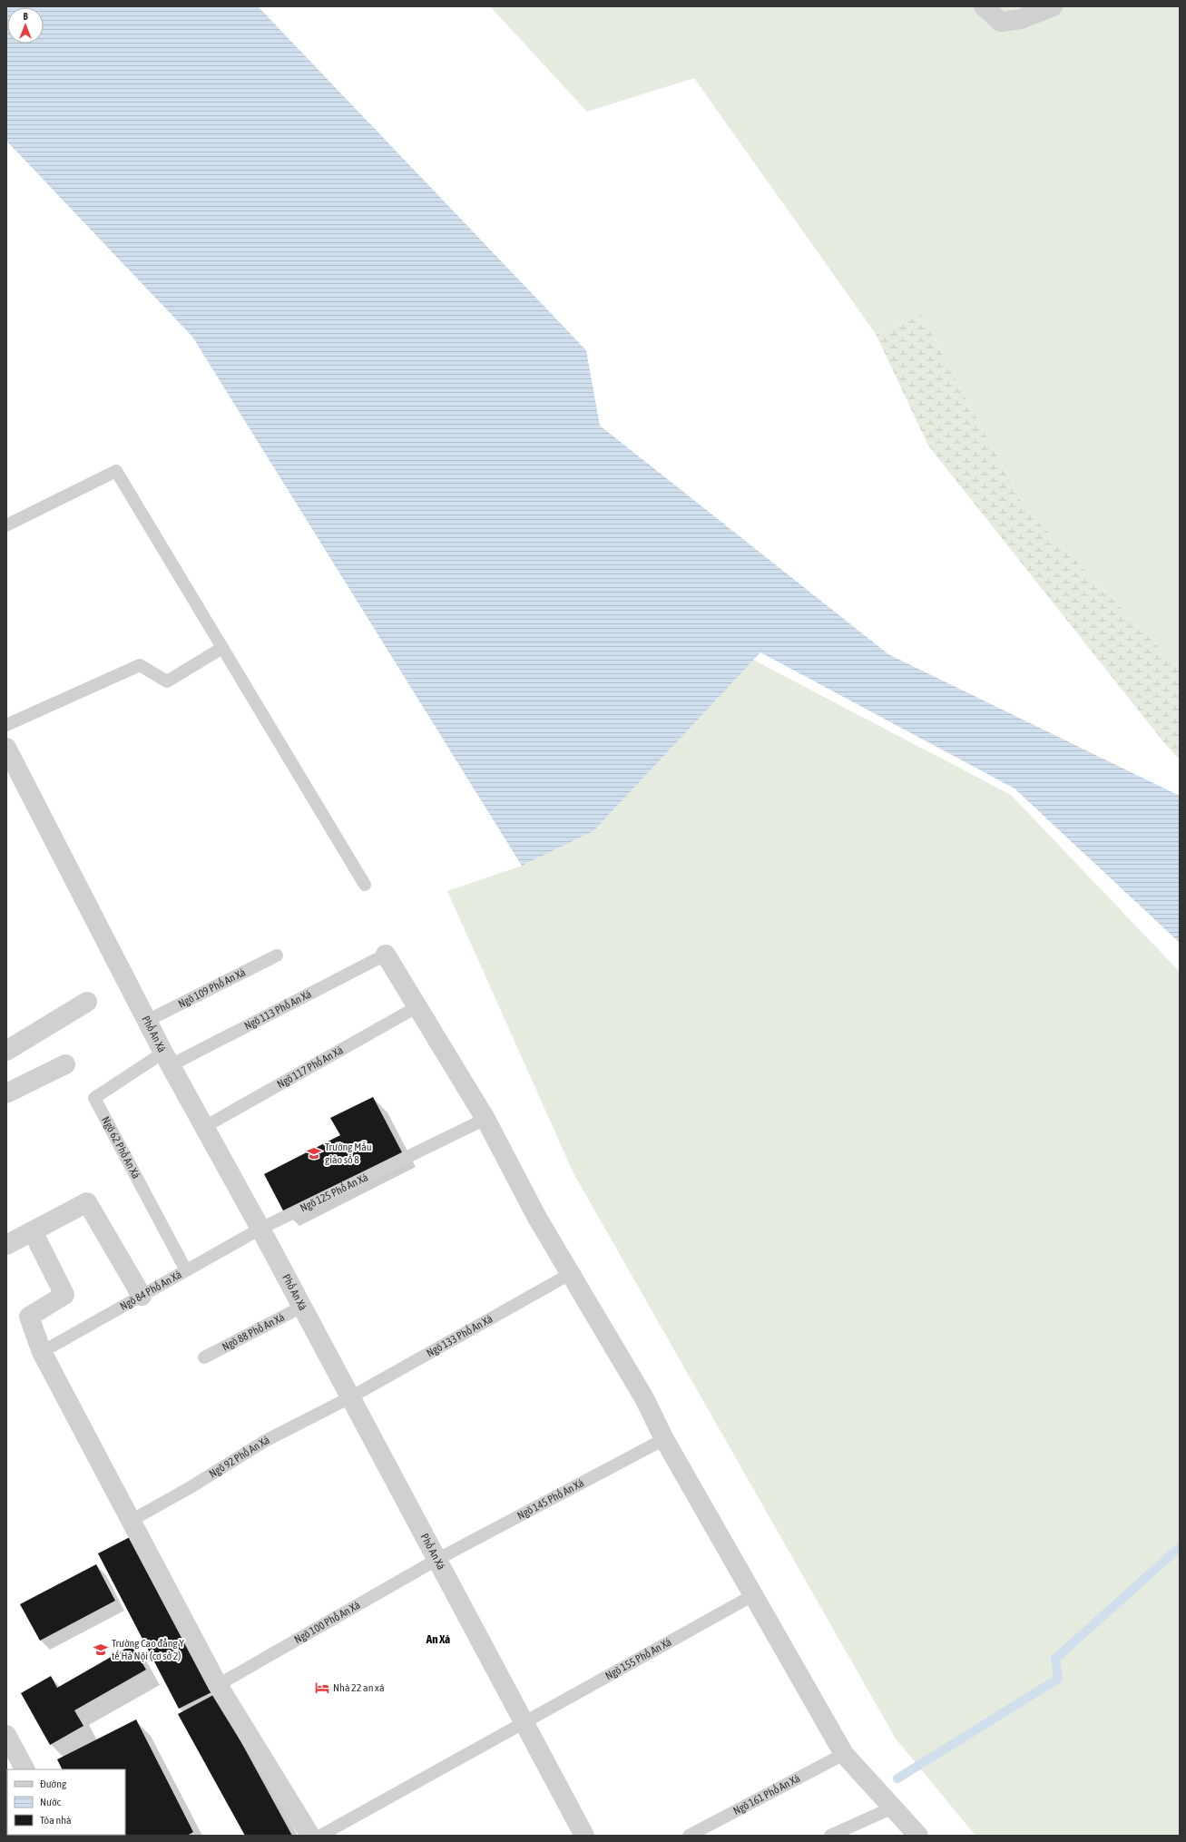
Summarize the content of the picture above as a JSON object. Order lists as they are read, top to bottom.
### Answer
{
  "streets": {
    "street": ["Phố An Xá"],
    "lane": [
      "Ngõ 109 Phố An Xá",
      "Ngõ 113 Phố An Xá",
      "Ngõ 117 Phố An Xá",
      "Ngõ 62 Phố An Xá",
      "Ngõ 125 Phố An Xá",
      "Ngõ 84 Phố An Xá",
      "Ngõ 88 Phố An Xá",
      "Ngõ 133 Phố An Xá",
      "Ngõ 92 Phố An Xá",
      "Ngõ 145 Phố An Xá",
      "Ngõ 100 Phố An Xá",
      "Ngõ 155 Phố An Xá",
      "Ngõ 161 Phố An Xá"
    ]
  },
  "crossings": [
    ["Ngõ 109 Phố An Xá", "Phố An Xá"],
    ["Ngõ 113 Phố An Xá", "Phố An Xá"],
    ["Ngõ 113 Phố An Xá", "Ngõ 62 Phố An Xá"],
    ["Phố An Xá", "Ngõ 117 Phố An Xá"],
    ["Phố An Xá", "Ngõ 62 Phố An Xá"],
    ["Phố An Xá", "Ngõ 125 Phố An Xá"],
    ["Phố An Xá", "Ngõ 84 Phố An Xá"],
    ["Phố An Xá", "Ngõ 88 Phố An Xá"],
    ["Phố An Xá", "Ngõ 133 Phố An Xá"],
    ["Phố An Xá", "Ngõ 92 Phố An Xá"],
    ["Phố An Xá", "Ngõ 145 Phố An Xá"],
    ["Phố An Xá", "Ngõ 100 Phố An Xá"],
    ["Phố An Xá", "Ngõ 155 Phố An Xá"],
    ["Ngõ 62 Phố An Xá", "Ngõ 84 Phố An Xá"],
    ["Ngõ 125 Phố An Xá", "Ngõ 84 Phố An Xá"],
    ["Ngõ 133 Phố An Xá", "Ngõ 92 Phố An Xá"],
    ["Ngõ 145 Phố An Xá", "Ngõ 100 Phố An Xá"]
  ],
  "districts": ["An Xá"],
  "places": {
    "school or university": ["Trường Mẫu giáo số 8", "Trường Cao đẳng Y tế Hà Nội (cơ sở 2)"],
    "hotel": ["Nhà 22 an xá"]
  },
  "legend": ["Đường", "Nước", "Tòa nhà"],
  "north": "top"
}
